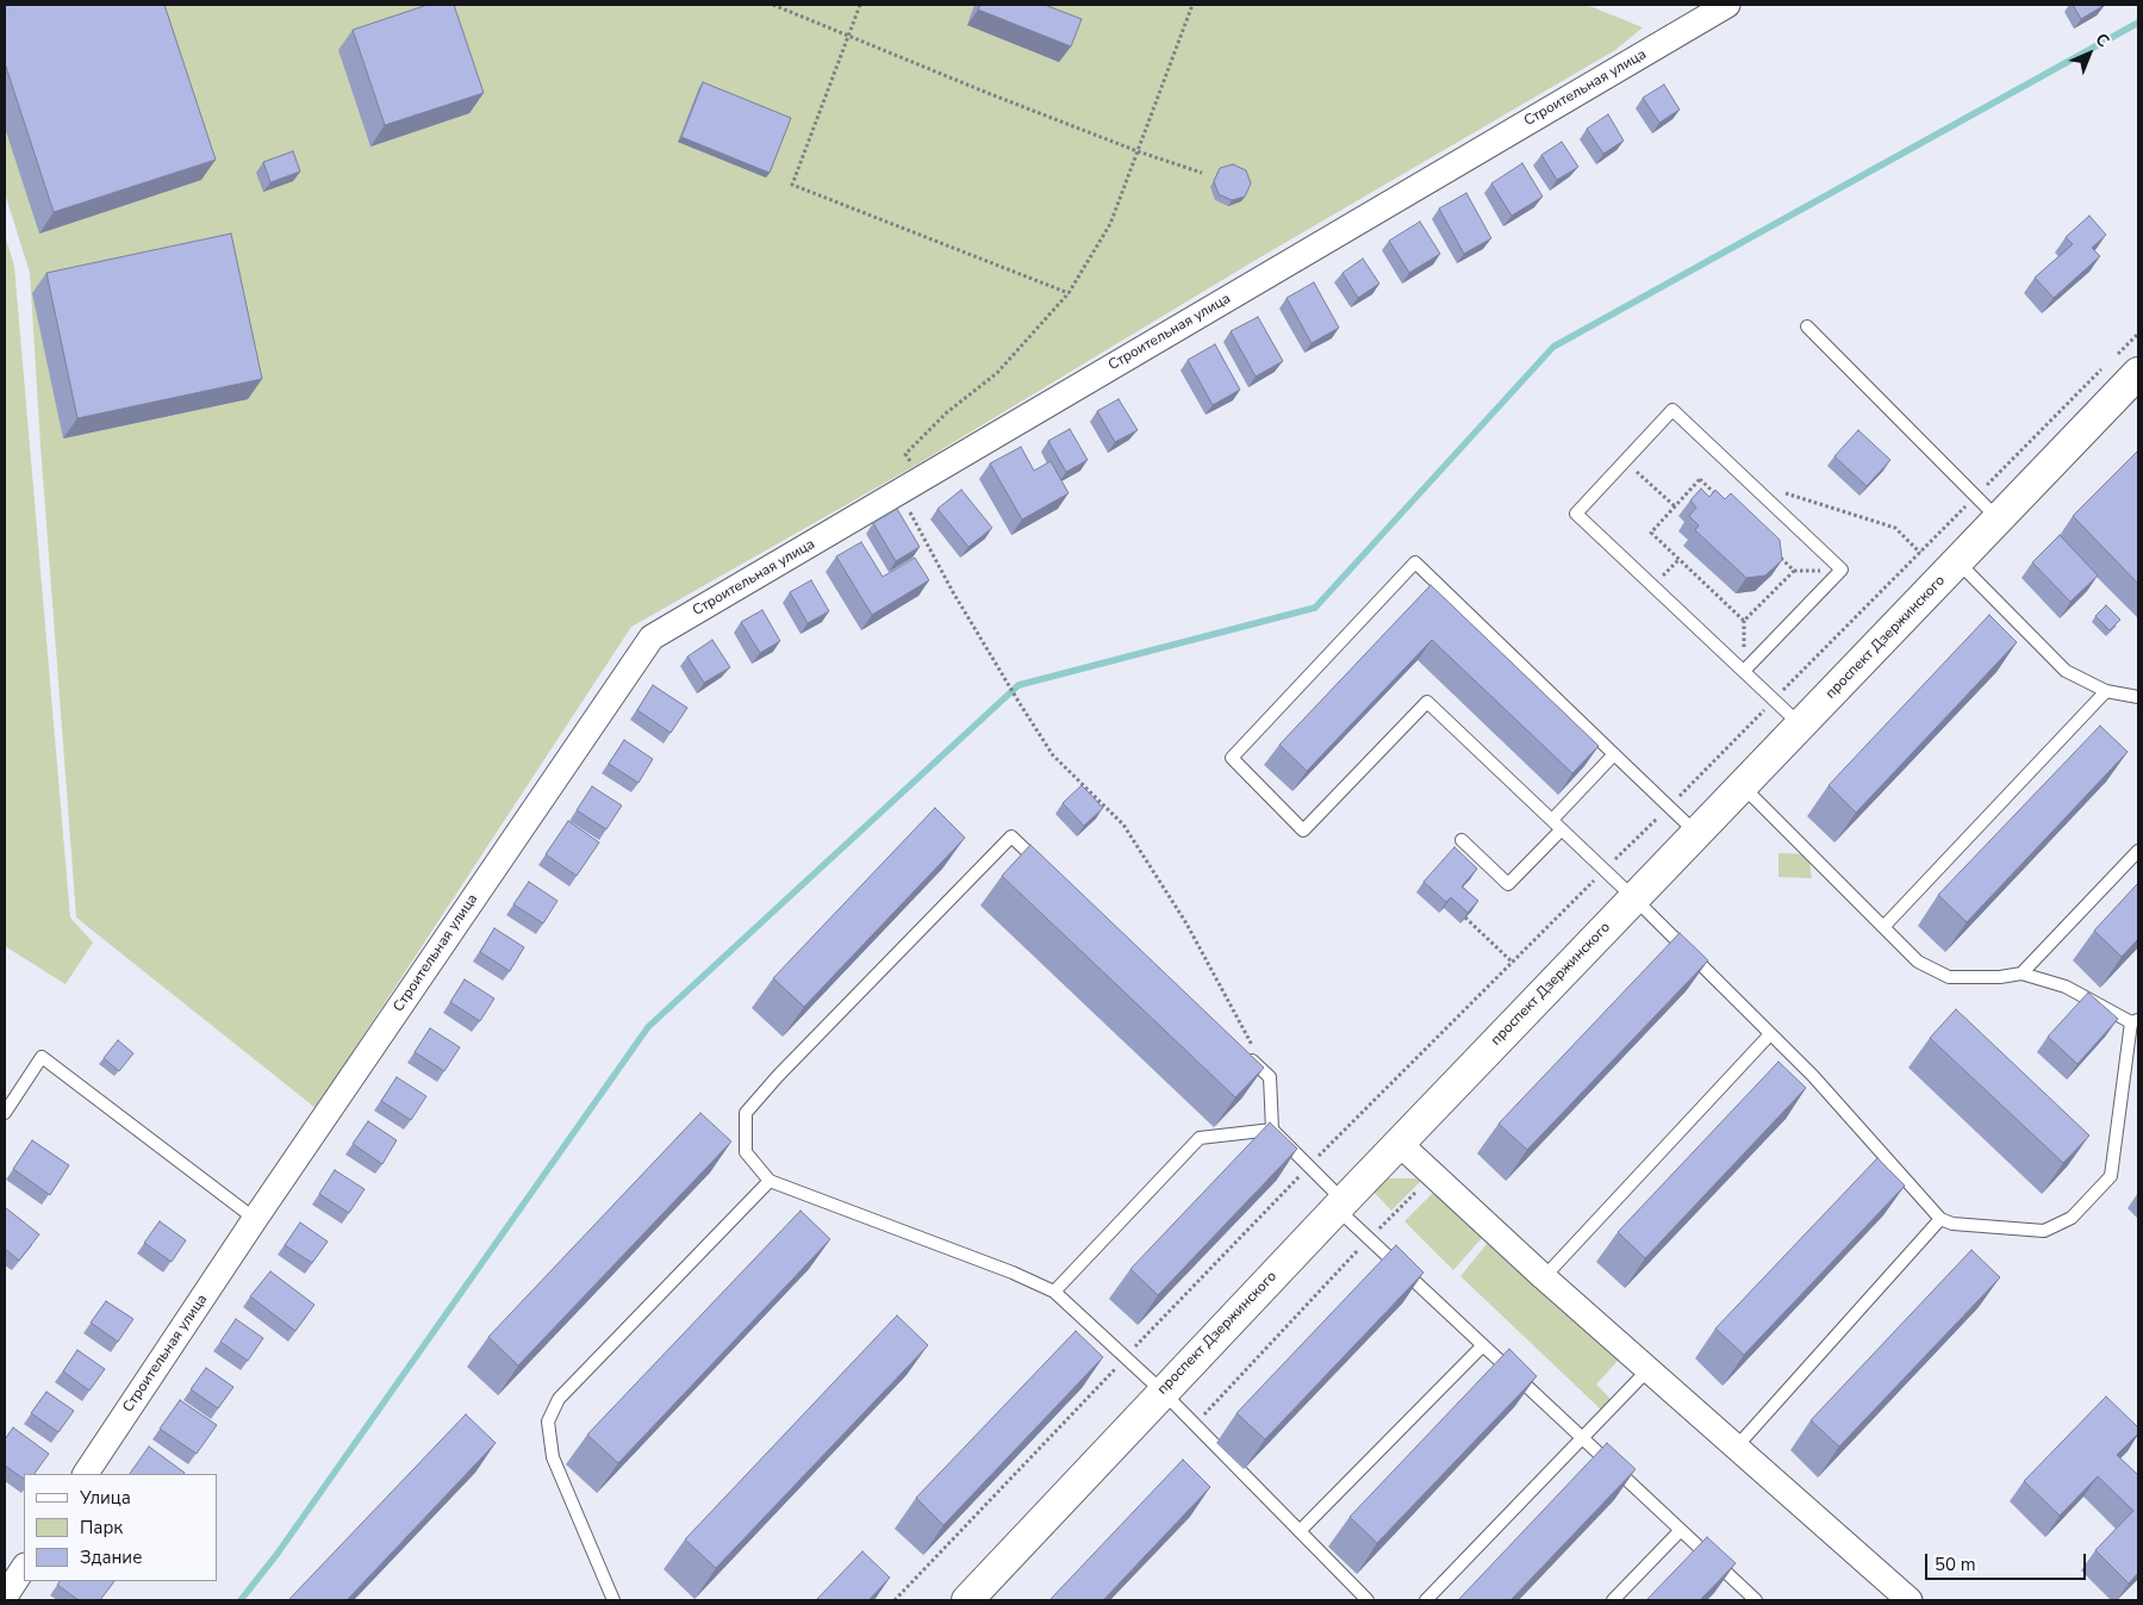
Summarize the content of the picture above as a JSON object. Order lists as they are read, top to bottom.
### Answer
{
  "streets": {
    "street": ["Строительная улица", "проспект Дзержинского"]
  },
  "legend": ["Улица", "Парк", "Здание"],
  "scale_bar": "50 m",
  "north": "top right"
}
